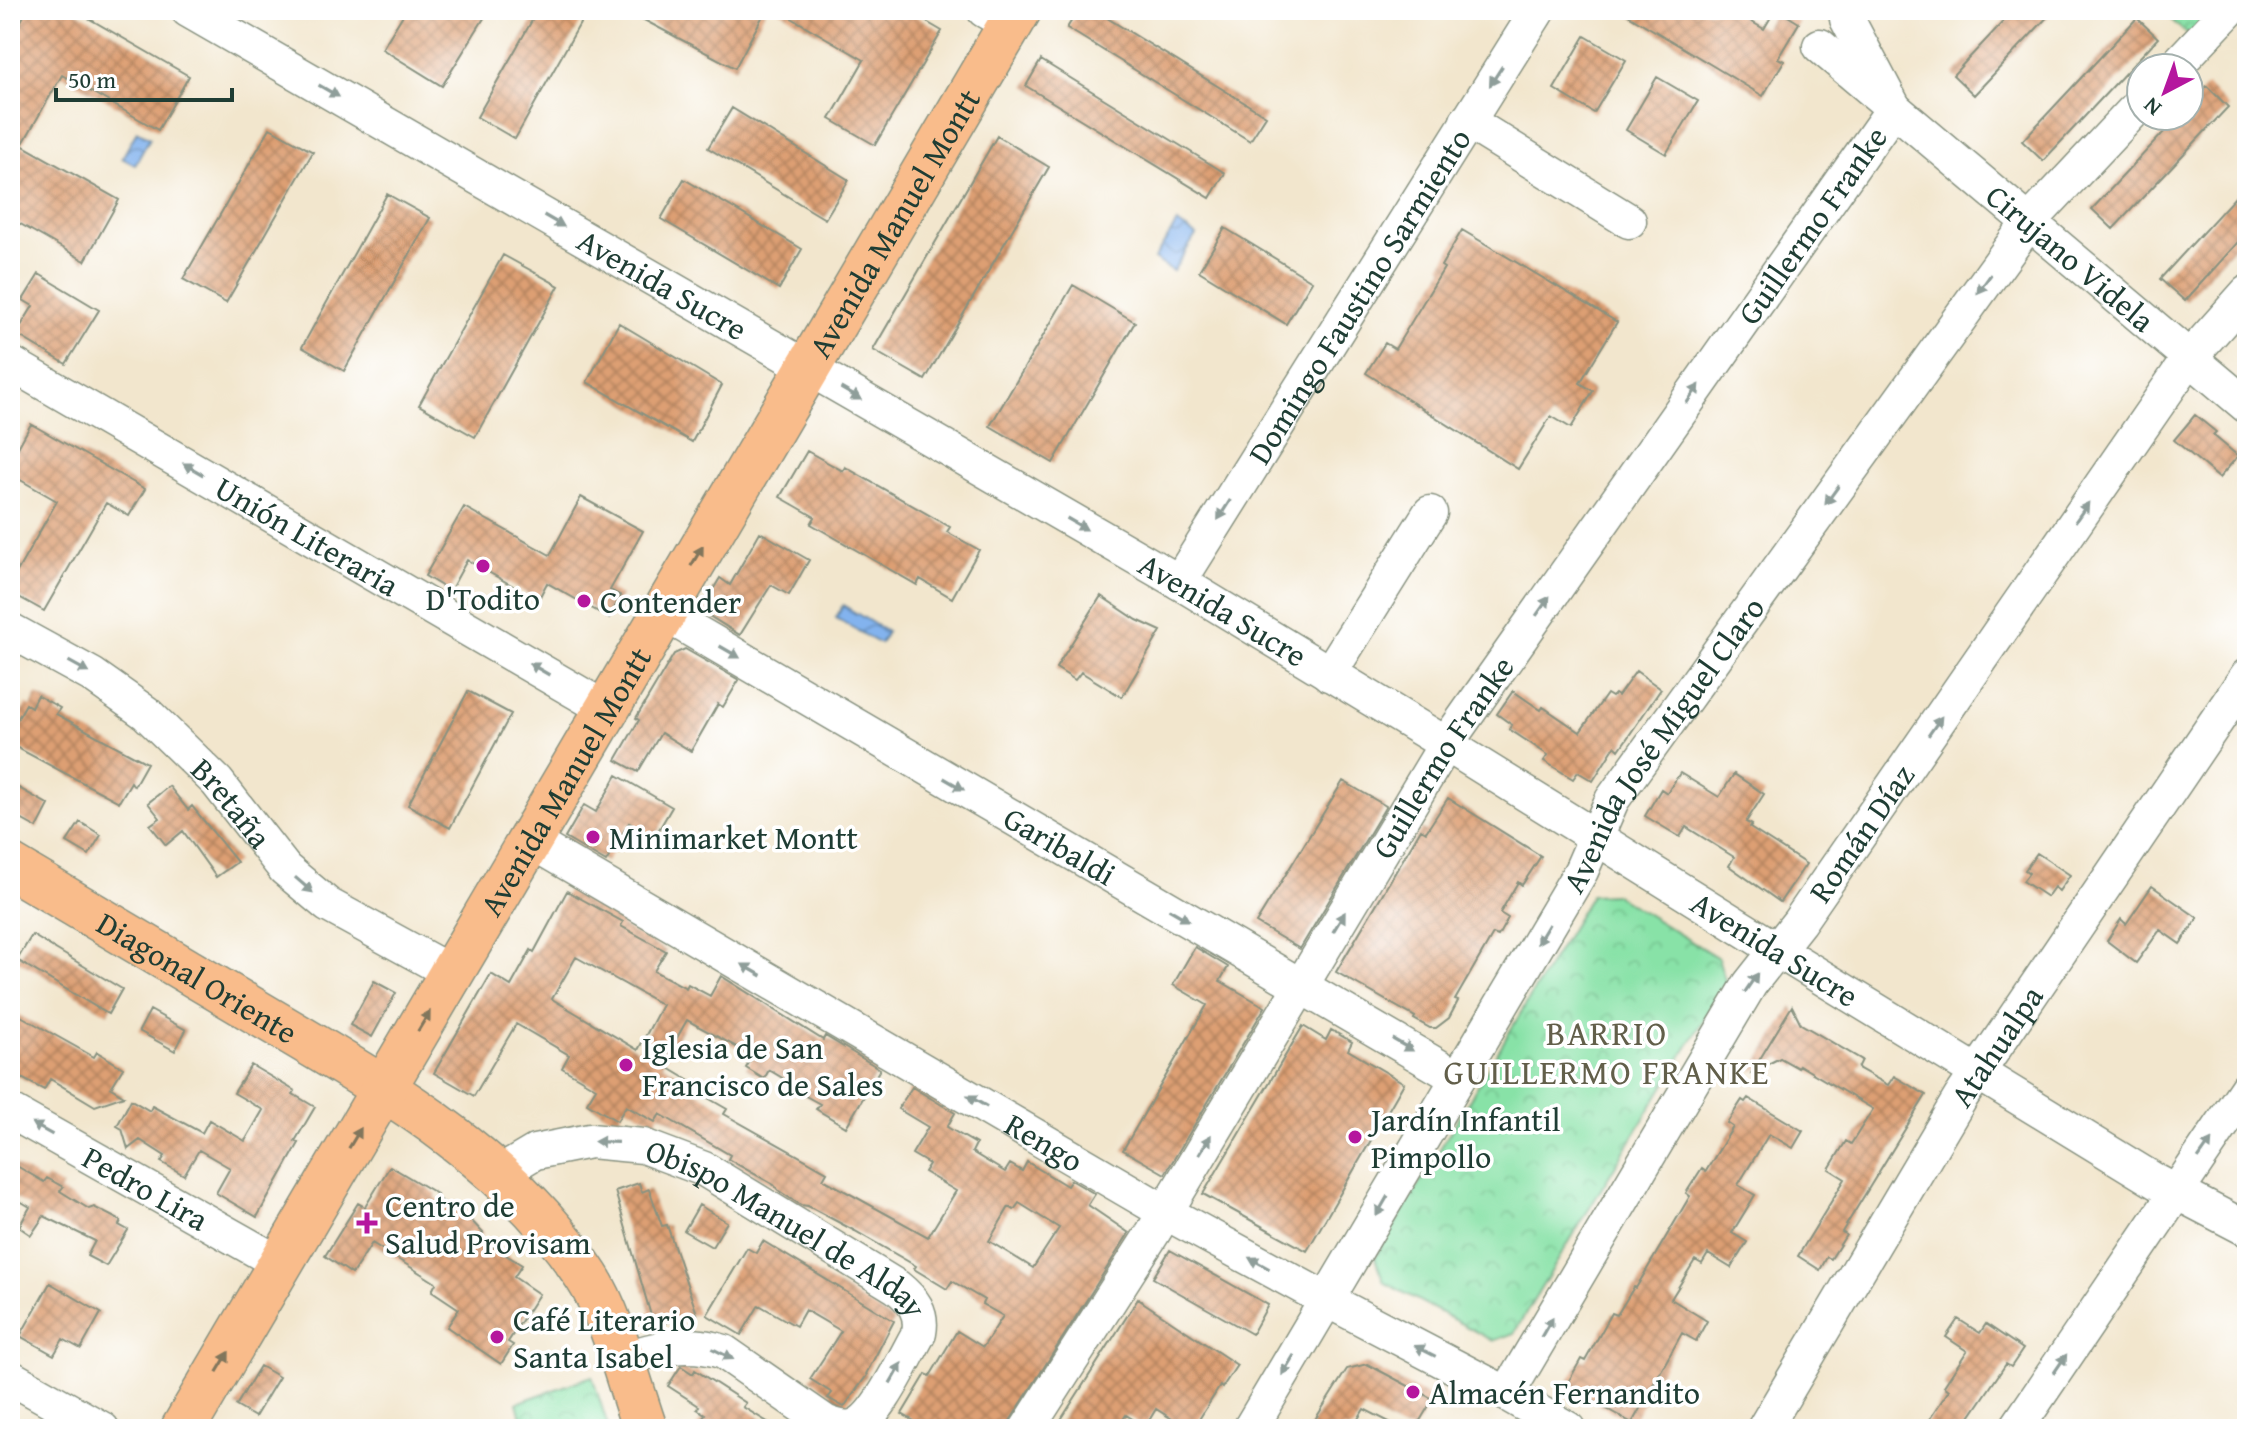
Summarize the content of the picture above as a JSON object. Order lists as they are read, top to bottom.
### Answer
{
  "streets": {
    "main road": ["Avenida Manuel Montt", "Diagonal Oriente"],
    "street": [
      "Guillermo Franke",
      "Cirujano Videla",
      "Avenida Sucre",
      "Domingo Faustino Sarmiento",
      "Unión Literaria",
      "Avenida José Miguel Claro",
      "Bretaña",
      "Román Díaz",
      "Garibaldi",
      "Atahualpa",
      "Rengo",
      "Pedro Lira",
      "Obispo Manuel de Alday"
    ]
  },
  "crossings": [
    ["Avenida Manuel Montt", "Avenida Sucre"],
    ["Avenida Manuel Montt", "Unión Literaria"],
    ["Avenida Manuel Montt", "Bretaña"],
    ["Avenida Manuel Montt", "Garibaldi"],
    ["Avenida Manuel Montt", "Diagonal Oriente"],
    ["Avenida Manuel Montt", "Rengo"],
    ["Avenida Manuel Montt", "Pedro Lira"],
    ["Guillermo Franke", "Cirujano Videla"],
    ["Guillermo Franke", "Avenida Sucre"],
    ["Guillermo Franke", "Garibaldi"],
    ["Guillermo Franke", "Rengo"],
    ["Cirujano Videla", "Avenida José Miguel Claro"],
    ["Cirujano Videla", "Román Díaz"],
    ["Avenida Sucre", "Domingo Faustino Sarmiento"],
    ["Avenida Sucre", "Avenida José Miguel Claro"],
    ["Avenida Sucre", "Román Díaz"],
    ["Avenida Sucre", "Atahualpa"],
    ["Avenida José Miguel Claro", "Garibaldi"],
    ["Avenida José Miguel Claro", "Rengo"],
    ["Román Díaz", "Rengo"],
    ["Diagonal Oriente", "Obispo Manuel de Alday"]
  ],
  "one_way": [
    "Avenida Manuel Montt",
    "Guillermo Franke",
    "Avenida Sucre",
    "Domingo Faustino Sarmiento",
    "Unión Literaria",
    "Avenida José Miguel Claro",
    "Bretaña",
    "Román Díaz",
    "Garibaldi",
    "Rengo"
  ],
  "districts": ["BARRIO GUILLERMO FRANKE"],
  "places": {
    "other": [
      "D'Todito",
      "Contender",
      "Minimarket Montt",
      "Iglesia de San Francisco de Sales",
      "Jardín Infantil Pimpollo",
      "Café Literario Santa Isabel",
      "Almacén Fernandito"
    ],
    "health": ["Centro de Salud Provisam"]
  },
  "scale_bar": "50 m",
  "north": "bottom left"
}
